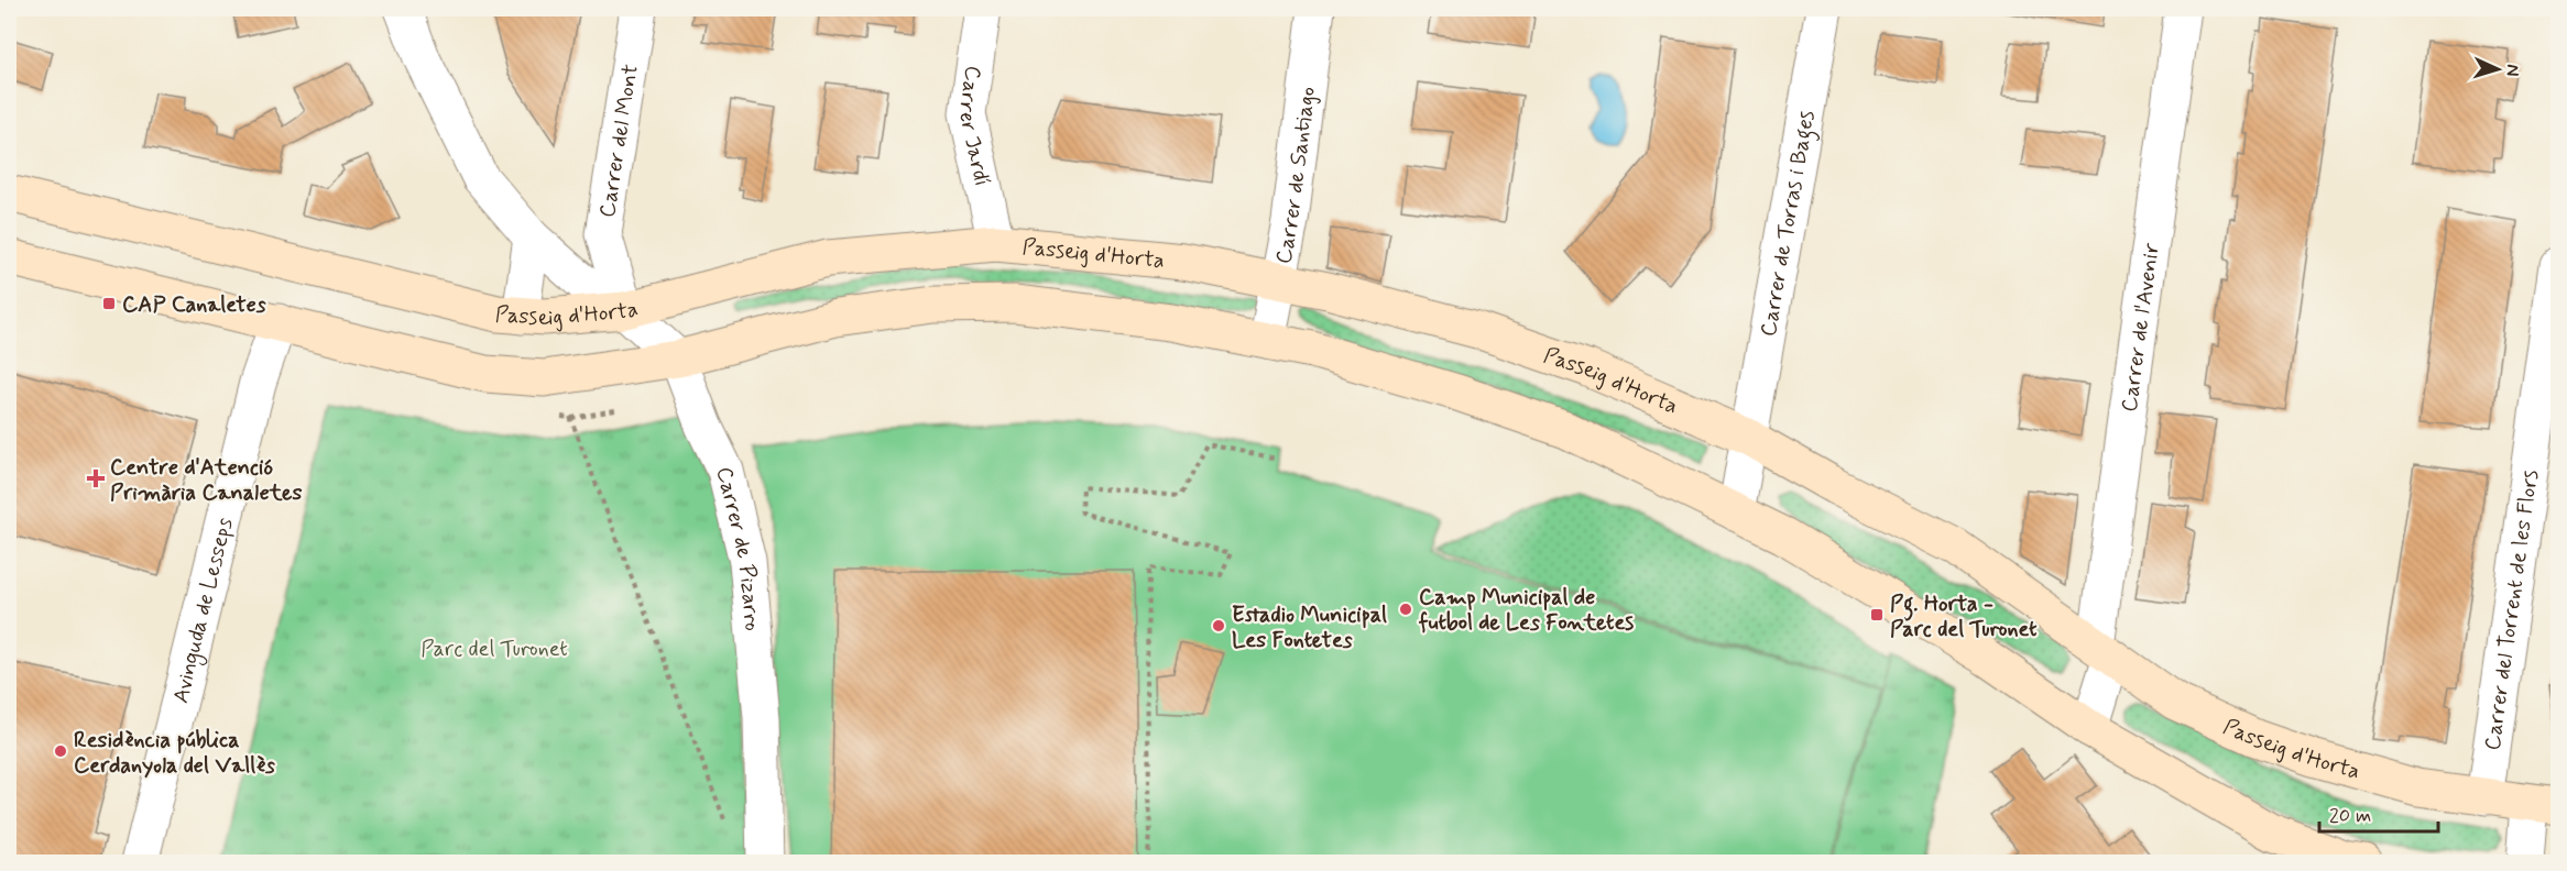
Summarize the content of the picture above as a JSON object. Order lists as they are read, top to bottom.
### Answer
{
  "streets": {
    "street": [
      "Carrer Jardí",
      "Carrer del Mont",
      "Carrer de Santiago",
      "Carrer de Torras i Bages",
      "Passeig d'Horta",
      "Carrer de l'Avenir",
      "Carrer de Pizarro",
      "Carrer del Torrent de les Flors",
      "Avinguda de Lesseps"
    ]
  },
  "crossings": [
    ["Carrer Jardí", "Passeig d'Horta"],
    ["Carrer del Mont", "Passeig d'Horta"],
    ["Carrer del Mont", "Carrer de Pizarro"],
    ["Carrer de Santiago", "Passeig d'Horta"],
    ["Carrer de Torras i Bages", "Passeig d'Horta"],
    ["Passeig d'Horta", "Carrer de l'Avenir"],
    ["Passeig d'Horta", "Carrer de Pizarro"],
    ["Passeig d'Horta", "Carrer del Torrent de les Flors"]
  ],
  "parks": ["Parc del Turonet"],
  "places": {
    "transit": ["CAP Canaletes", "Pg. Horta - Parc del Turonet"],
    "health": ["Centre d'Atenció Primària Canaletes"],
    "other": ["Camp Municipal de futbol de Les Fontetes", "Estadio Municipal Les Fontetes", "Residència pública Cerdanyola del Vallès"]
  },
  "scale_bar": "20 m",
  "north": "right"
}
